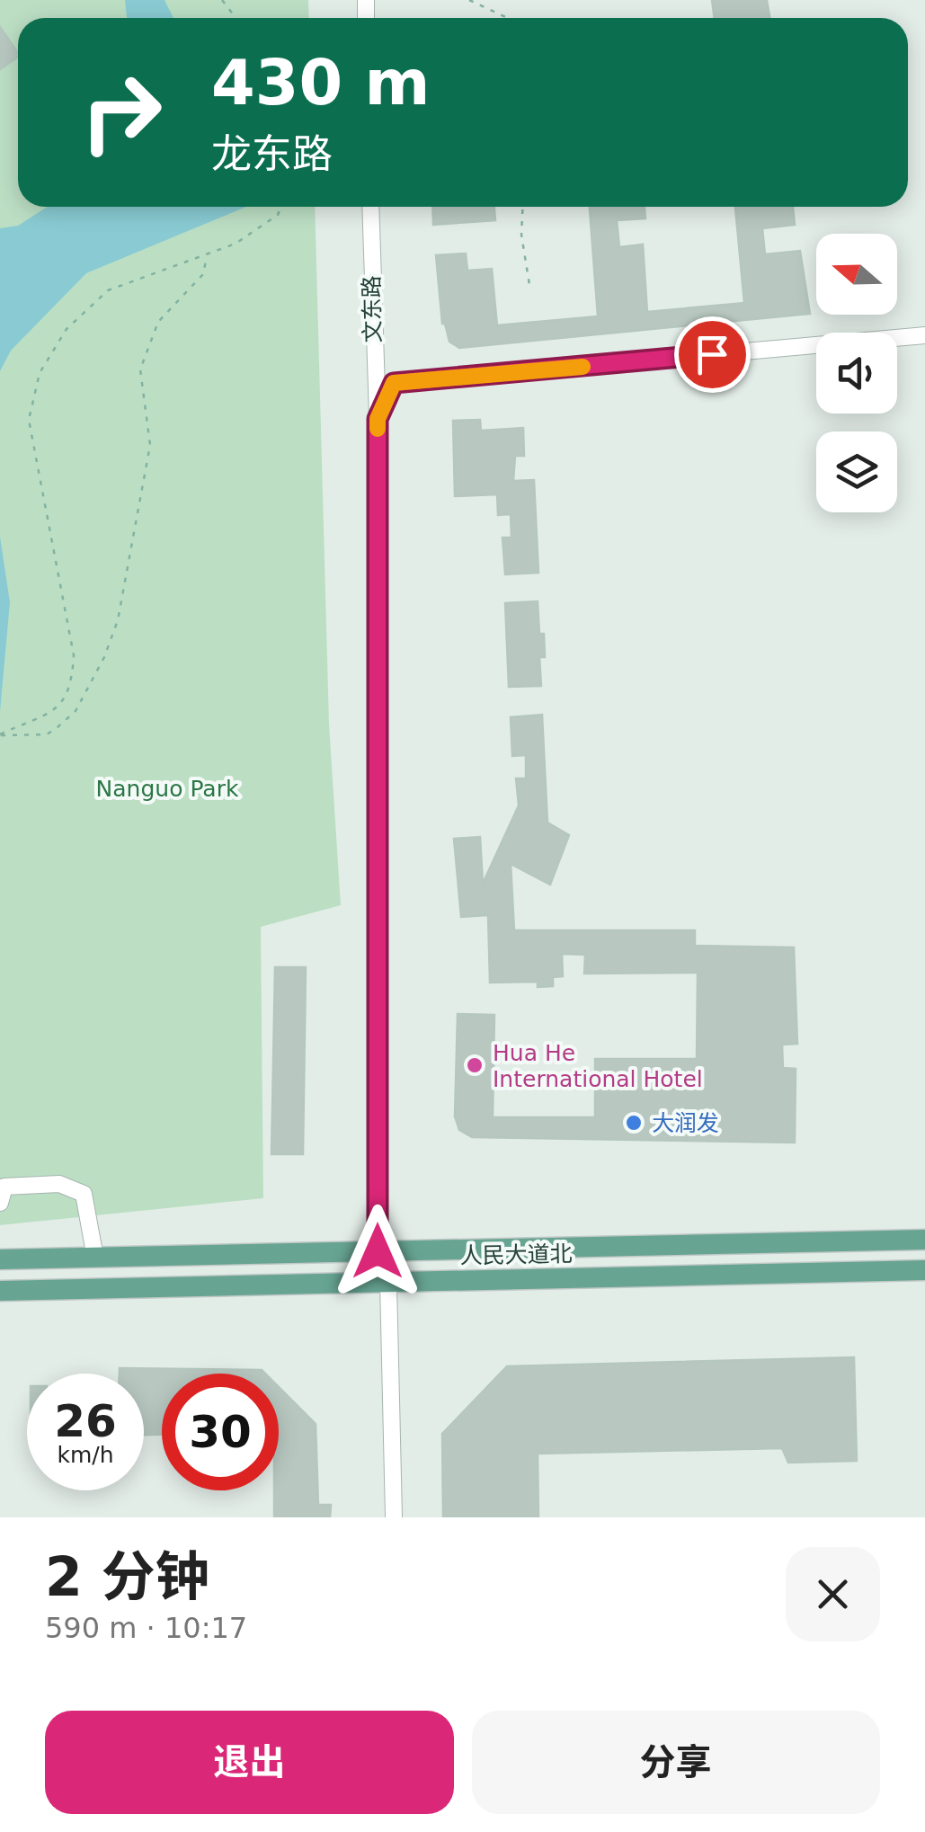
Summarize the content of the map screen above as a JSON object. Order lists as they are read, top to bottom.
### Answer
{
  "streets": {
    "main road": ["人民大道北"],
    "street": ["文东路"]
  },
  "crossings": [
    ["文东路", "人民大道北"]
  ],
  "parks": ["Nanguo Park"],
  "places": ["Hua He International Hotel", "大润发"],
  "north": "left",
  "page": {
    "turn": ["430 m", "龙东路"],
    "speed": "26 km/h",
    "limit": "30",
    "heading": ["2 分钟", "590 m · 10:17"],
    "buttons": ["退出", "分享"]
  }
}
